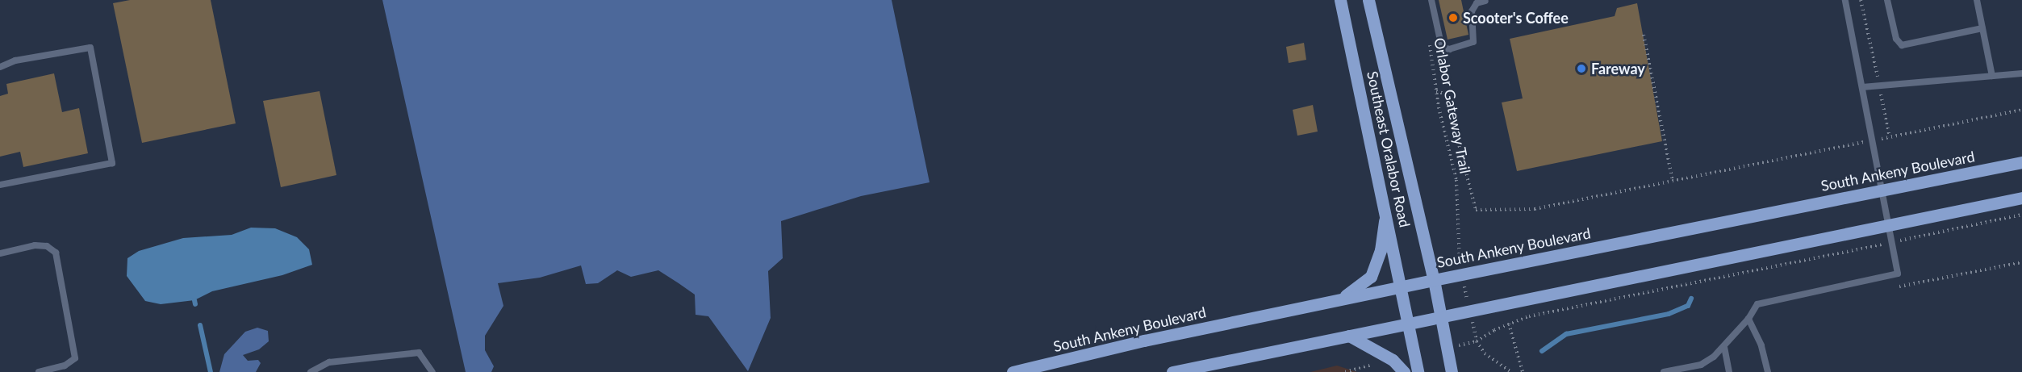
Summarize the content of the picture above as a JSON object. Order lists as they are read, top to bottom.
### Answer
{
  "streets": {
    "main road": ["Southeast Oralabor Road", "South Ankeny Boulevard"],
    "path": ["Orlabor Gateway Trail"]
  },
  "crossings": [
    ["Orlabor Gateway Trail", "South Ankeny Boulevard"],
    ["Southeast Oralabor Road", "South Ankeny Boulevard"]
  ],
  "places": ["Scooter's Coffee", "Fareway"]
}
